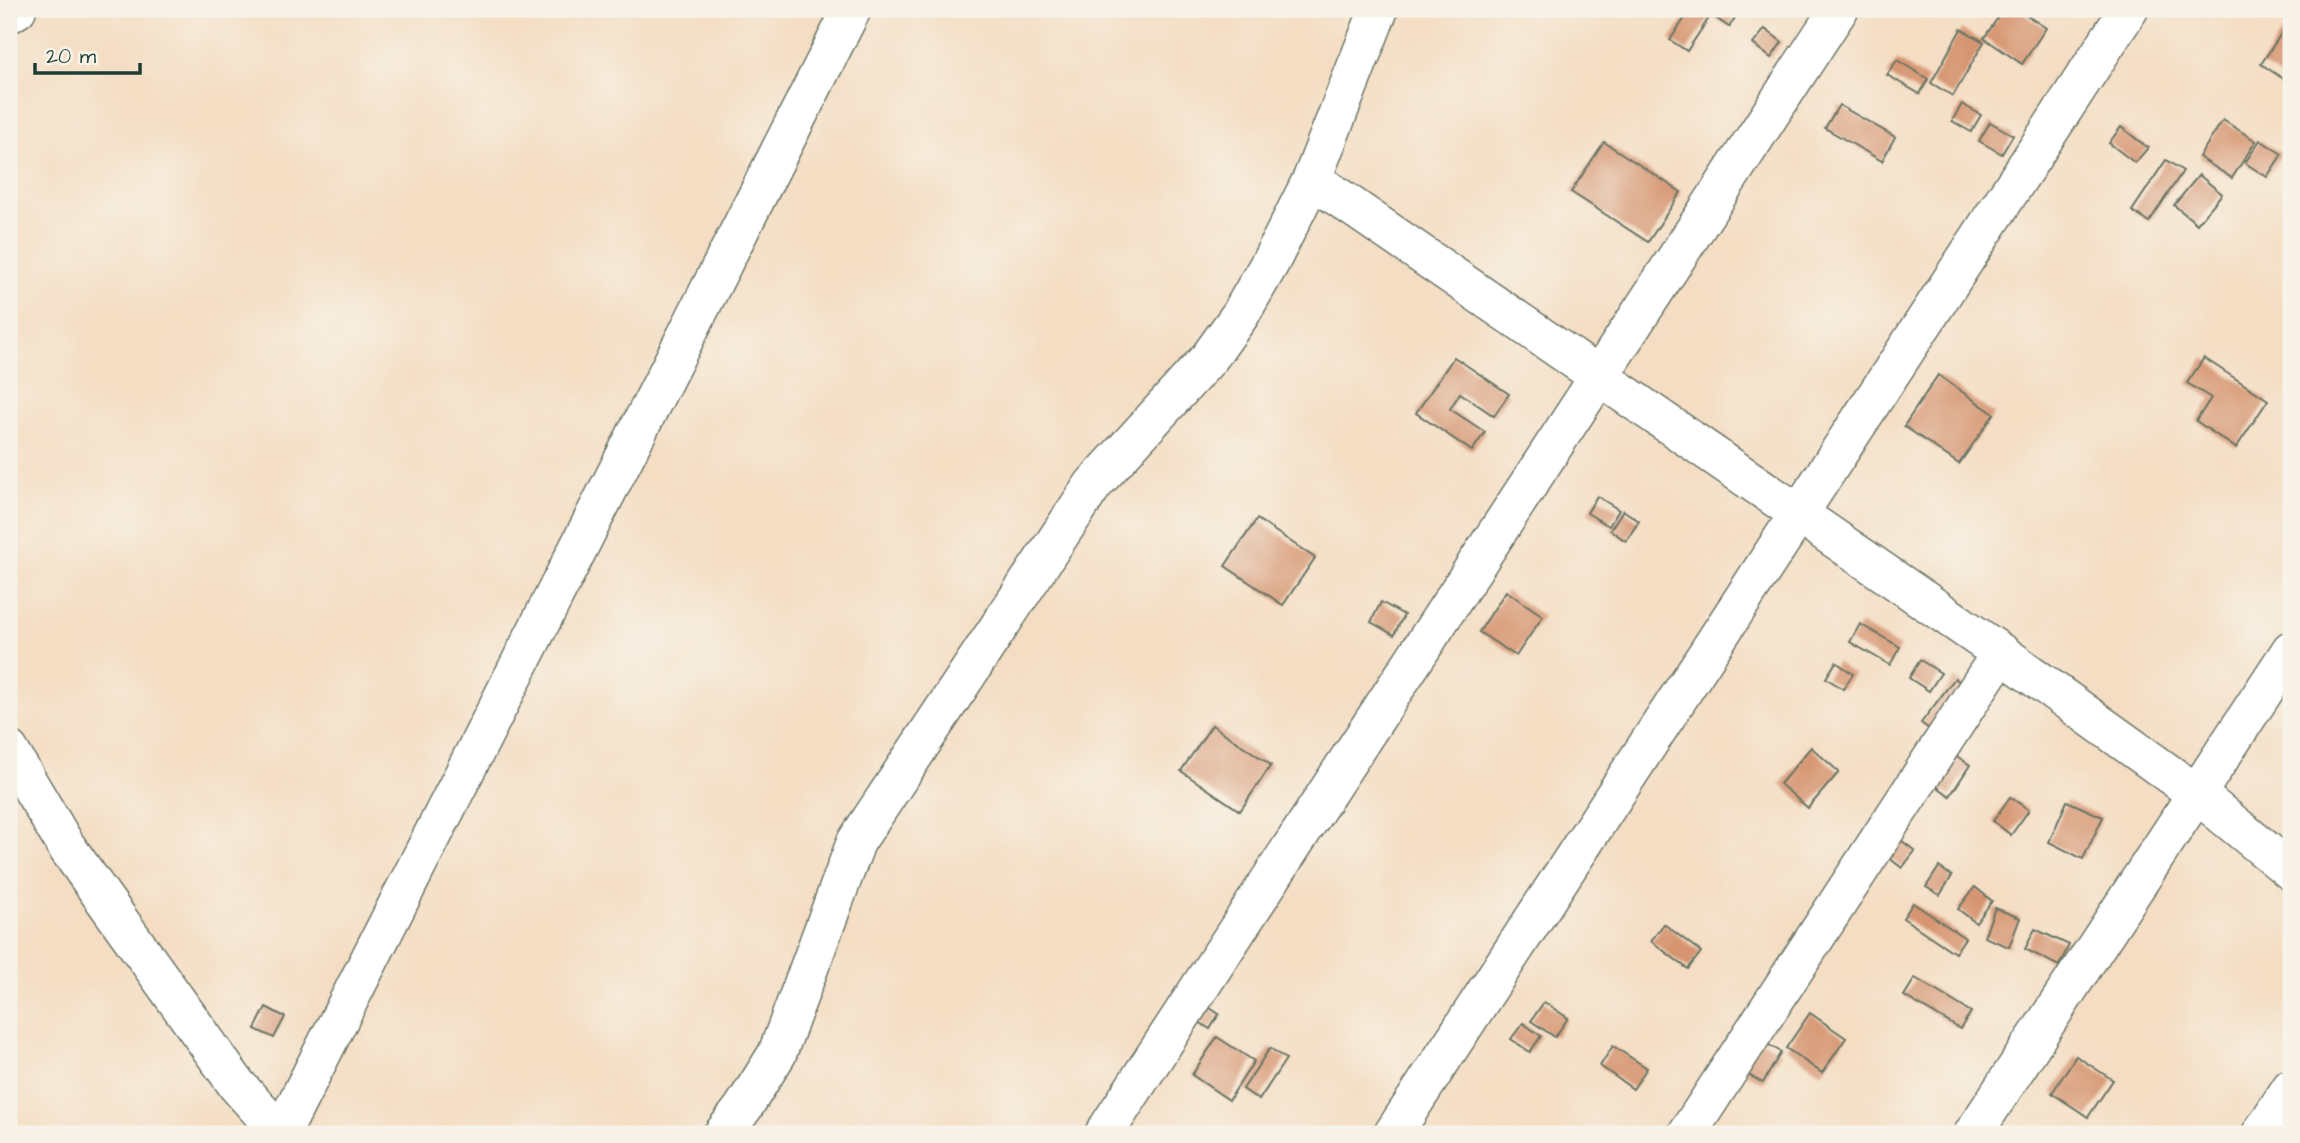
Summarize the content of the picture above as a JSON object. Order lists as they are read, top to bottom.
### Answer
{
  "scale_bar": "20 m"
}
